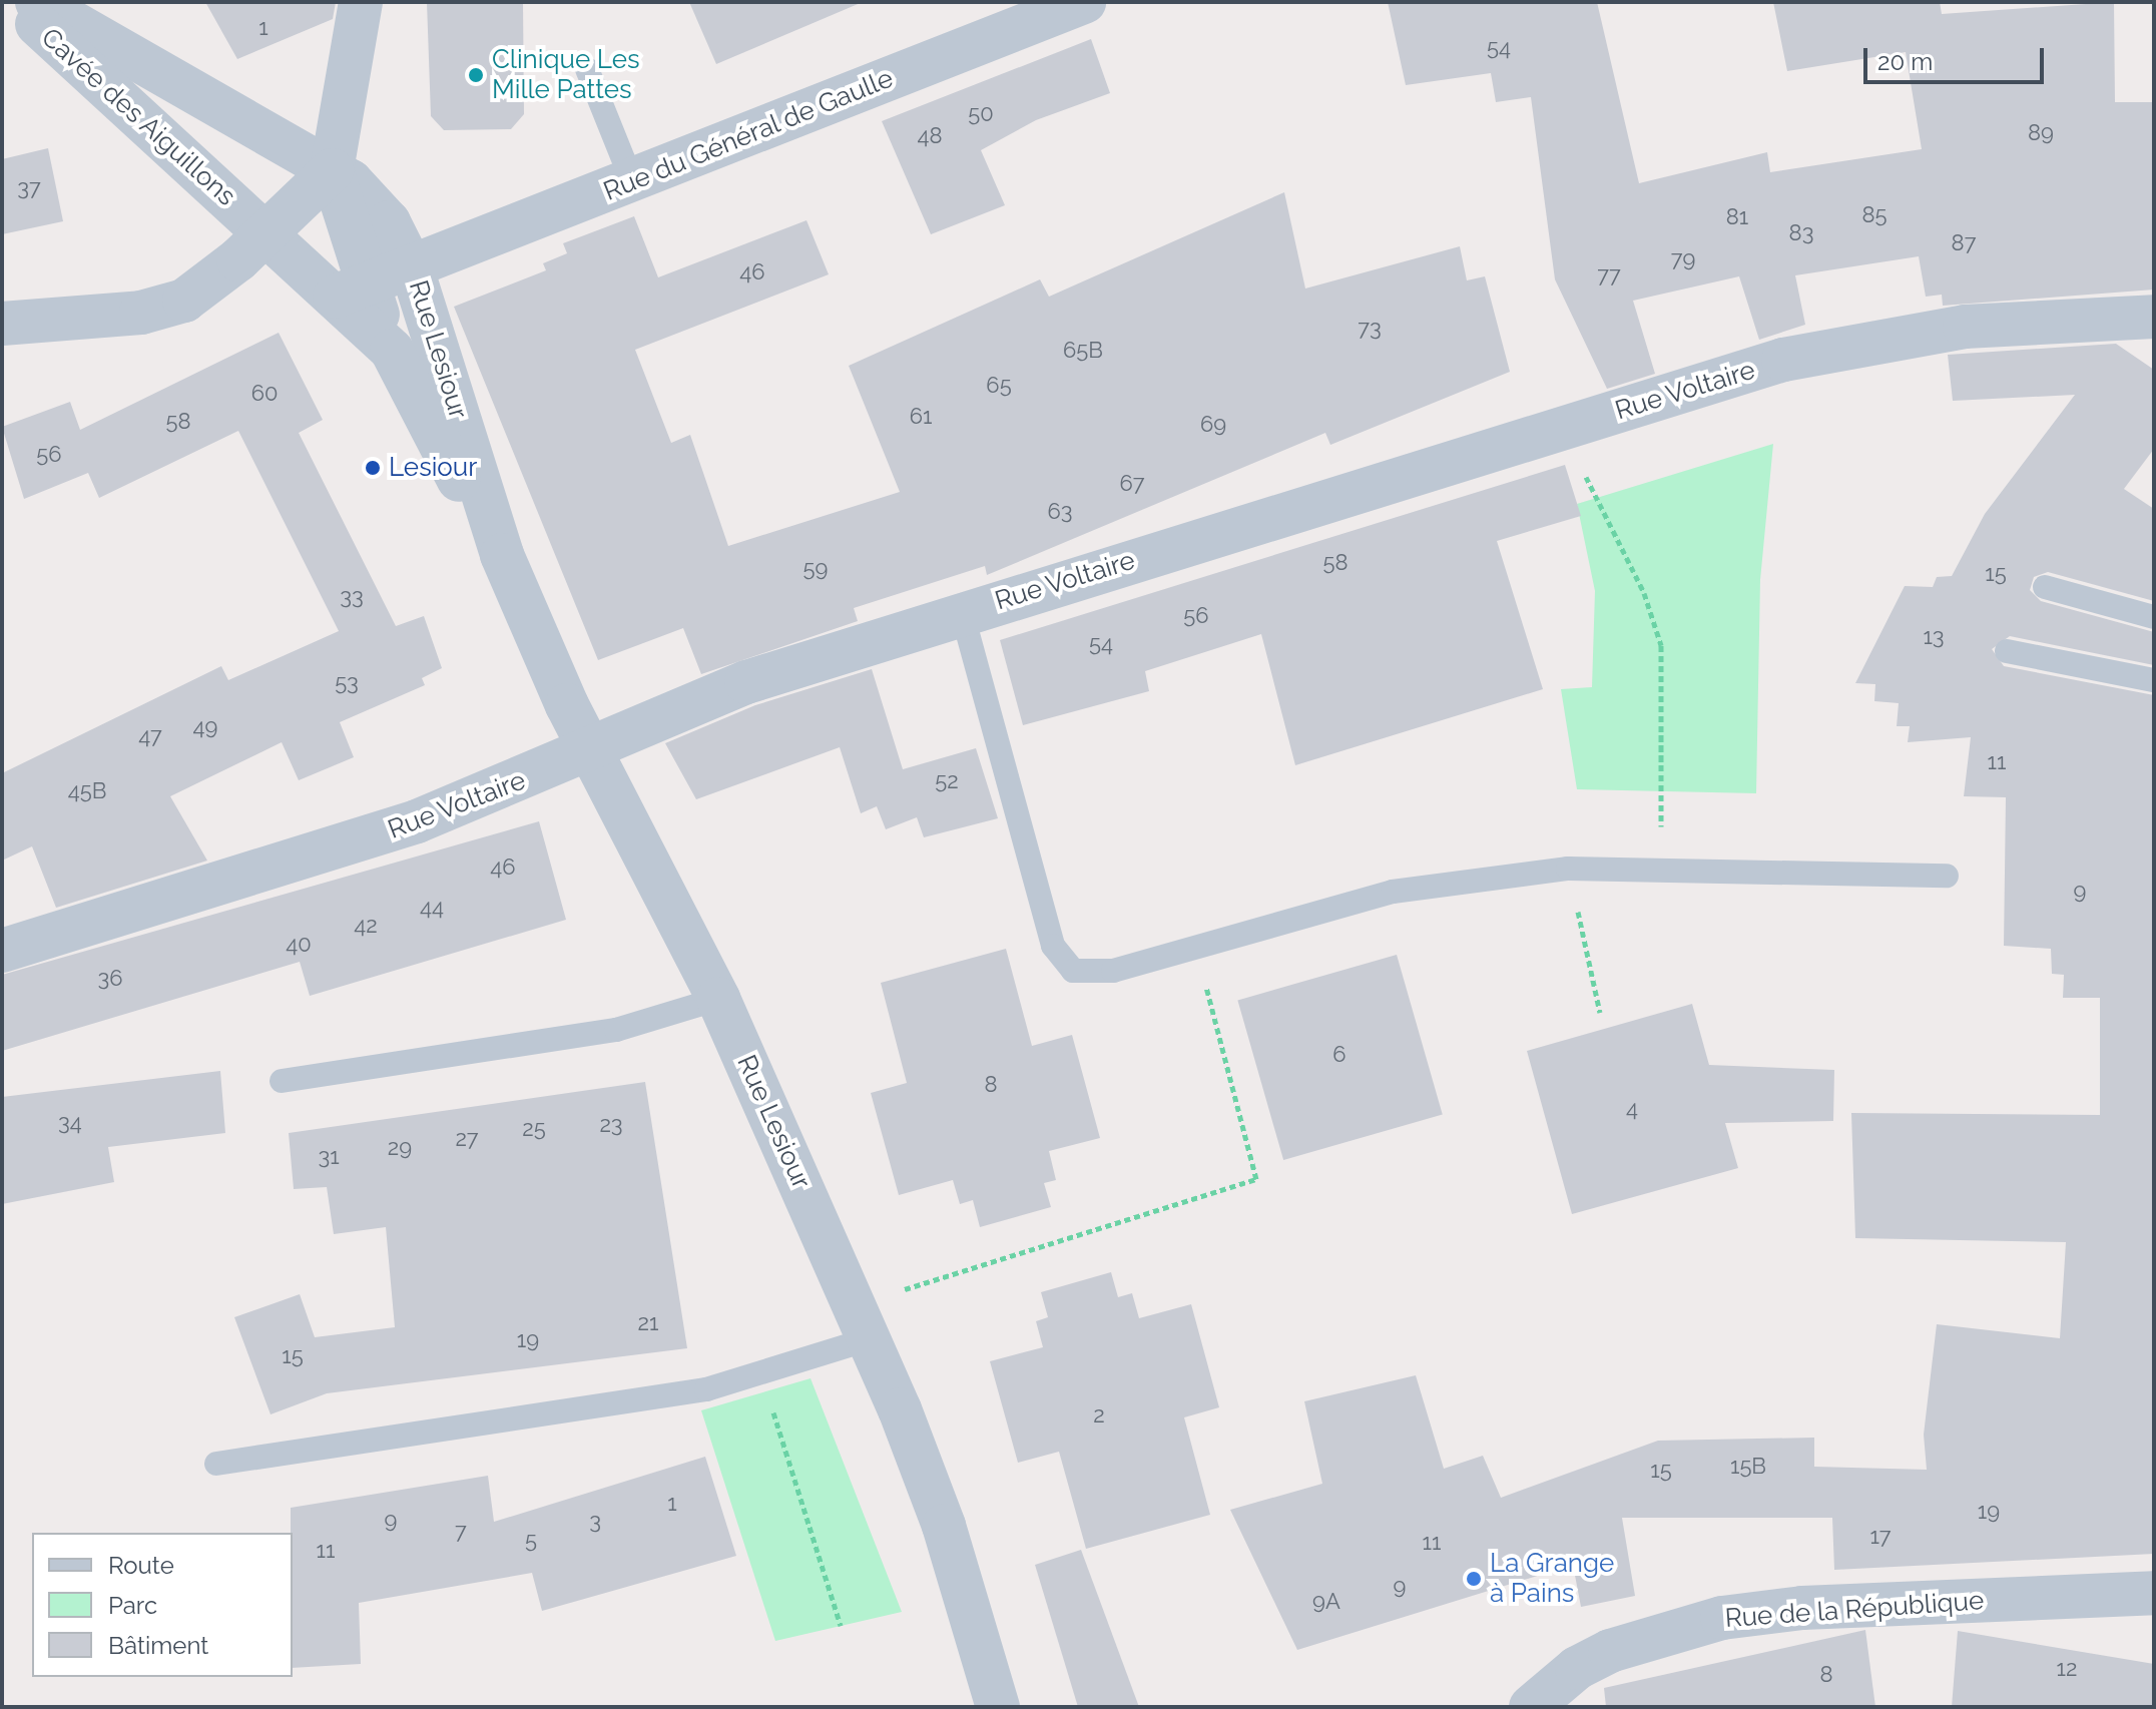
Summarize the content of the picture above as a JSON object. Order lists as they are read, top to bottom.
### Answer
{
  "streets": {
    "street": [
      "Cavée des Aiguillons",
      "Rue du Général de Gaulle",
      "Rue Lesiour",
      "Rue Voltaire",
      "Rue de la République"
    ]
  },
  "crossings": [
    ["Cavée des Aiguillons", "Rue Lesiour"],
    ["Rue du Général de Gaulle", "Rue Lesiour"],
    ["Rue Lesiour", "Rue Voltaire"]
  ],
  "places": ["Clinique Les Mille Pattes", "Lesiour", "La Grange à Pains"],
  "house_numbers": [
    "1",
    "54",
    "50",
    "89",
    "48",
    "37",
    "85",
    "81",
    "83",
    "87",
    "79",
    "46",
    "77",
    "73",
    "65B",
    "65",
    "60",
    "61",
    "58",
    "69",
    "56",
    "67",
    "63",
    "58",
    "59",
    "15",
    "33",
    "56",
    "13",
    "54",
    "53",
    "49",
    "47",
    "11",
    "52",
    "45B",
    "46",
    "9",
    "44",
    "42",
    "40",
    "36",
    "6",
    "8",
    "4",
    "34",
    "23",
    "25",
    "27",
    "29",
    "31",
    "21",
    "19",
    "15",
    "2",
    "15B",
    "15",
    "1",
    "19",
    "9",
    "3",
    "7",
    "17",
    "5",
    "11",
    "11",
    "9",
    "9A",
    "12",
    "8"
  ],
  "legend": ["Route", "Parc", "Bâtiment"],
  "scale_bar": "20 m"
}
